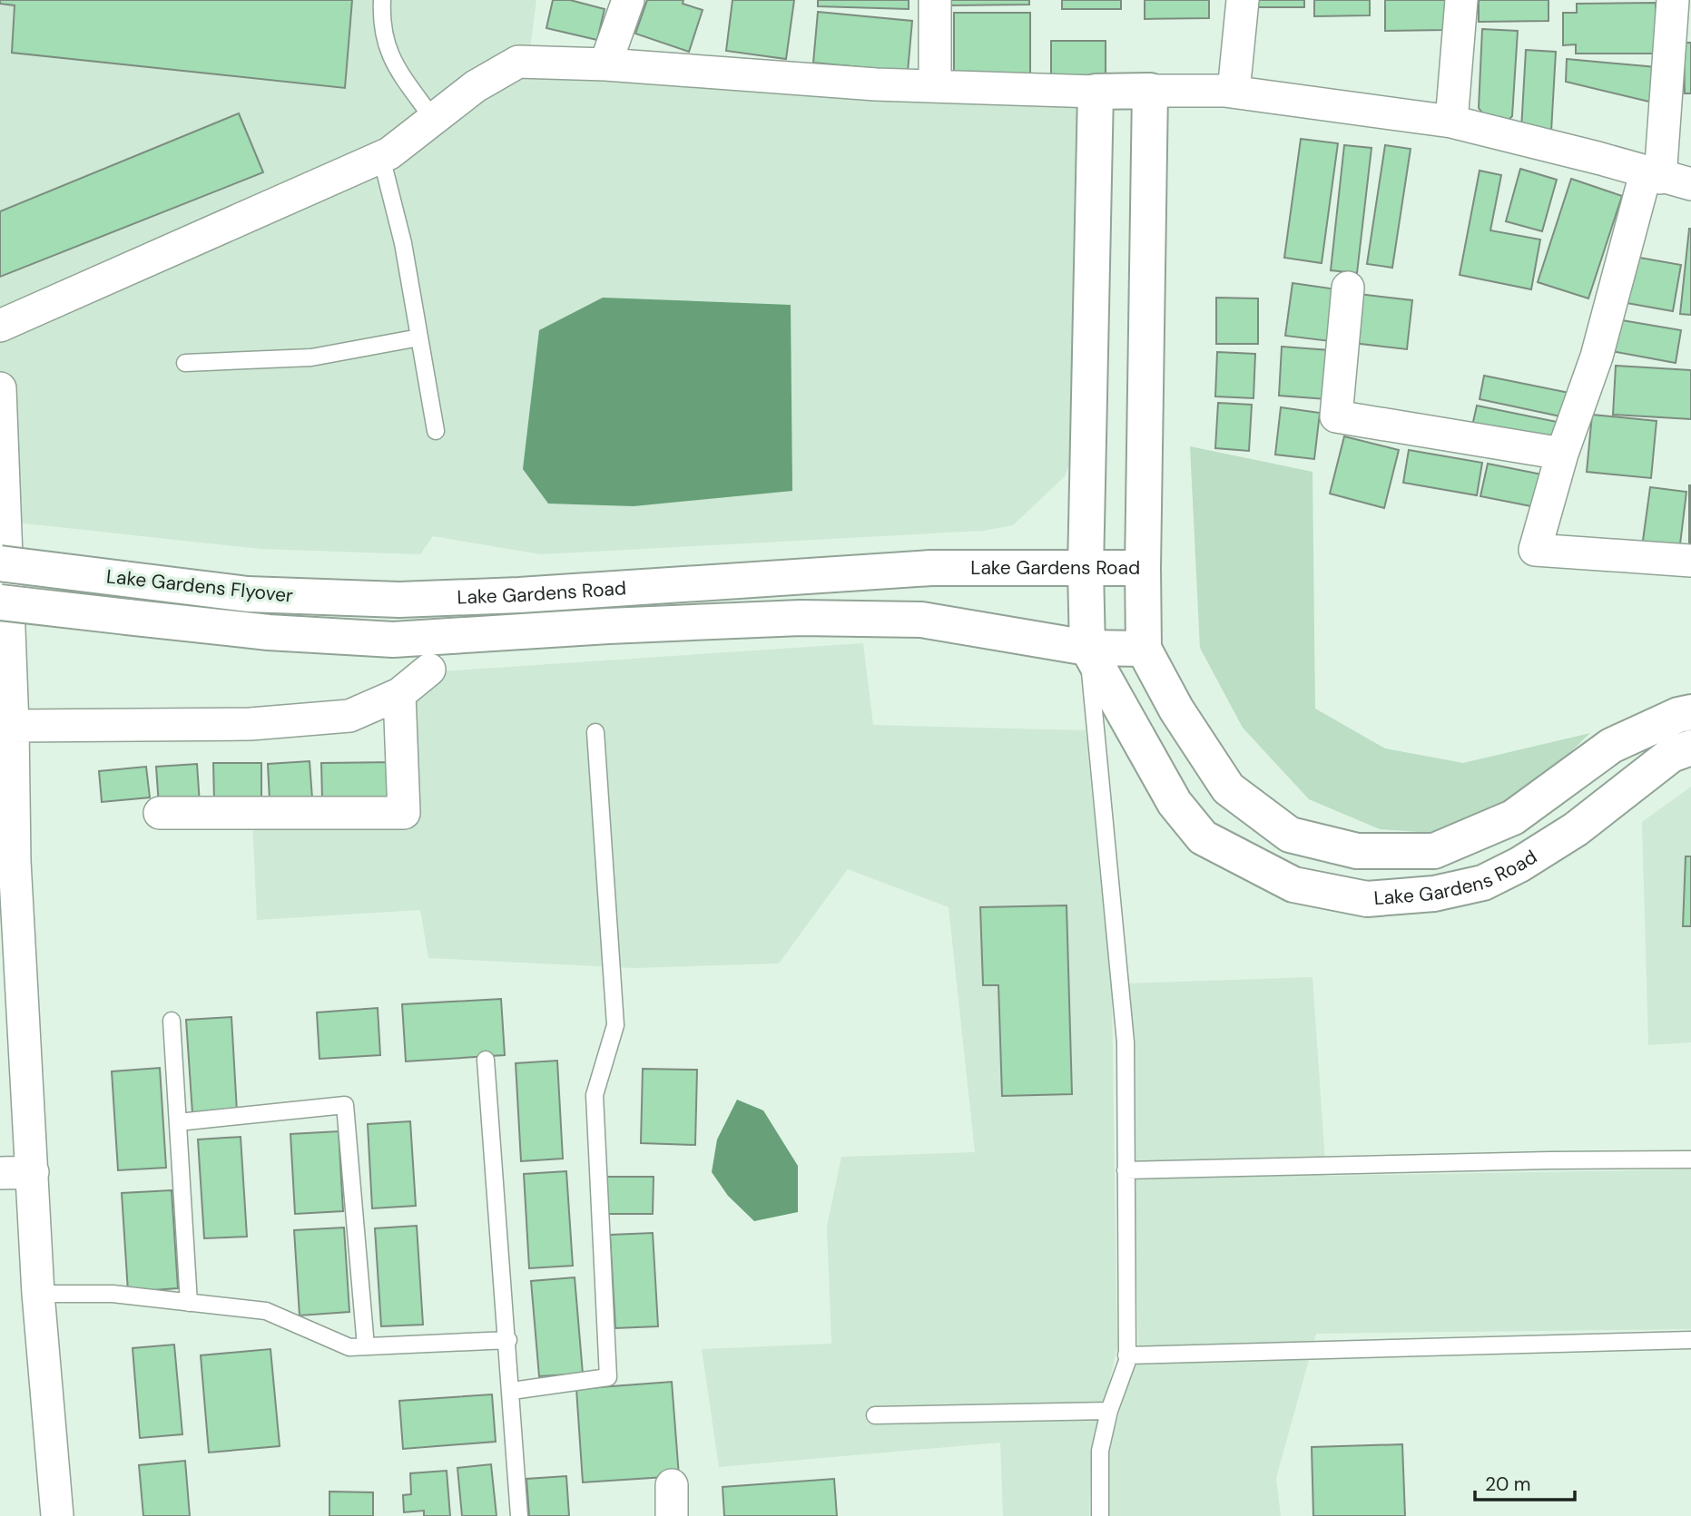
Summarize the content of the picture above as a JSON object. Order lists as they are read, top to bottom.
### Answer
{
  "streets": {
    "main road": ["Lake Gardens Road", "Lake Gardens Flyover"]
  },
  "crossings": [
    ["Lake Gardens Road", "Lake Gardens Flyover"]
  ],
  "scale_bar": "20 m"
}
